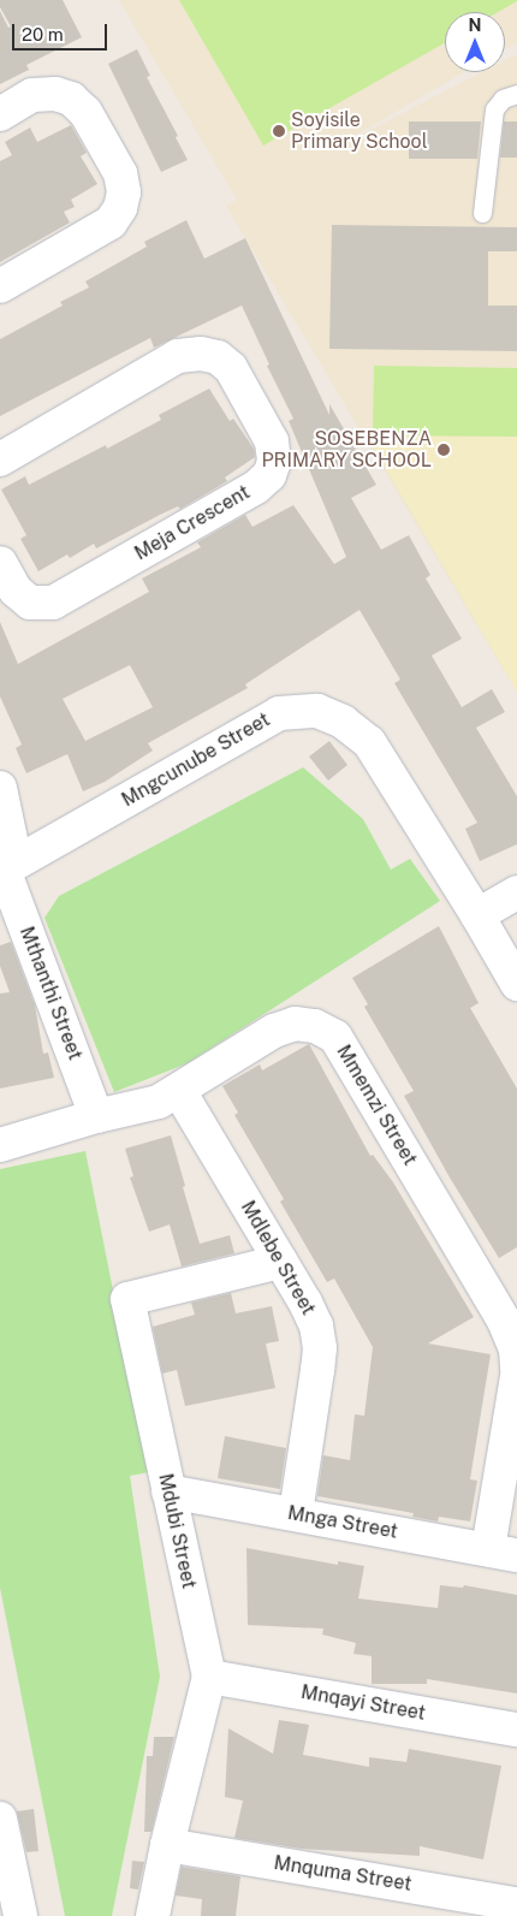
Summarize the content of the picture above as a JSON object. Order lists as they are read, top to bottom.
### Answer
{
  "streets": {
    "street": [
      "Meja Crescent",
      "Mngcunube Street",
      "Mthanthi Street",
      "Mmemzi Street",
      "Mdlebe Street",
      "Mnga Street",
      "Mdubi Street",
      "Mnqayi Street",
      "Mnquma Street"
    ]
  },
  "crossings": [
    ["Mngcunube Street", "Mthanthi Street"],
    ["Mthanthi Street", "Mmemzi Street"],
    ["Mmemzi Street", "Mdlebe Street"],
    ["Mdlebe Street", "Mnga Street"],
    ["Mdlebe Street", "Mdubi Street"],
    ["Mnga Street", "Mdubi Street"],
    ["Mdubi Street", "Mnqayi Street"],
    ["Mdubi Street", "Mnquma Street"]
  ],
  "places": ["Soyisile Primary School", "SOSEBENZA PRIMARY SCHOOL"],
  "scale_bar": "20 m",
  "north": "top"
}
